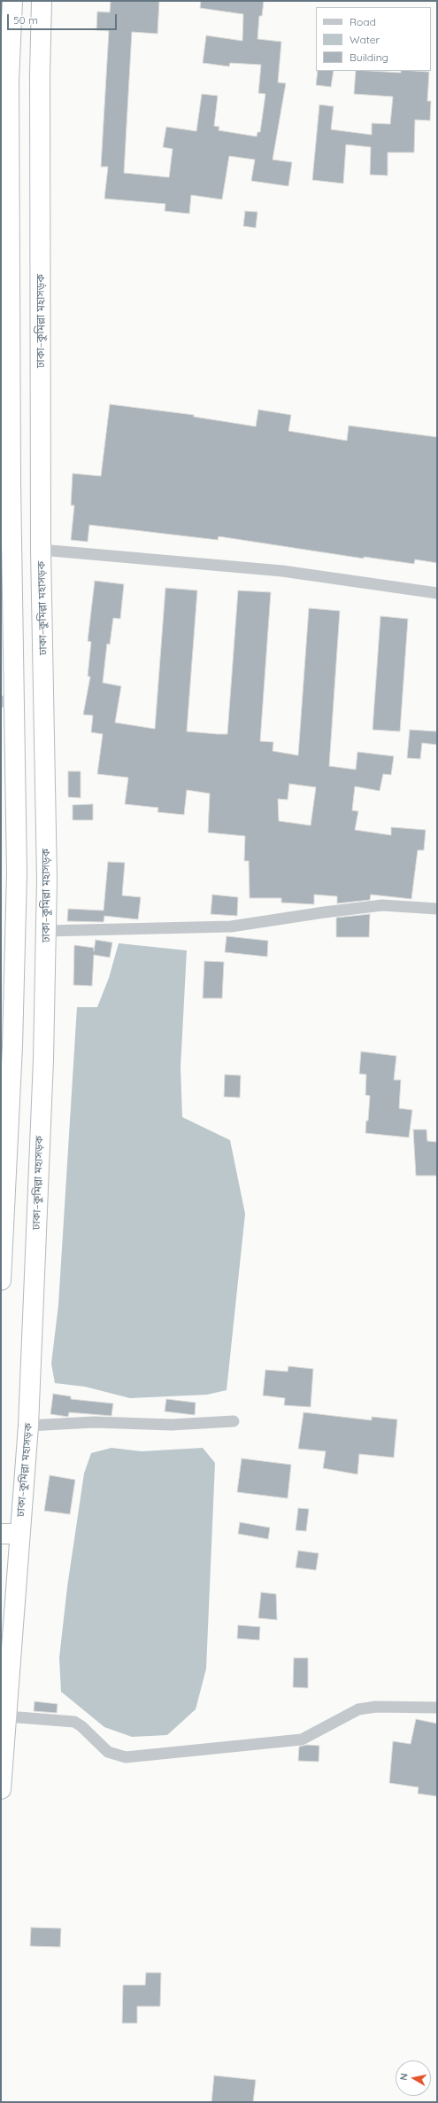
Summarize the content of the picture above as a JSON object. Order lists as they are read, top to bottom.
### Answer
{
  "streets": {
    "highway": ["ঢাকা–কুমিল্লা মহাসড়ক"]
  },
  "legend": ["Road", "Water", "Building"],
  "scale_bar": "50 m",
  "north": "left"
}
